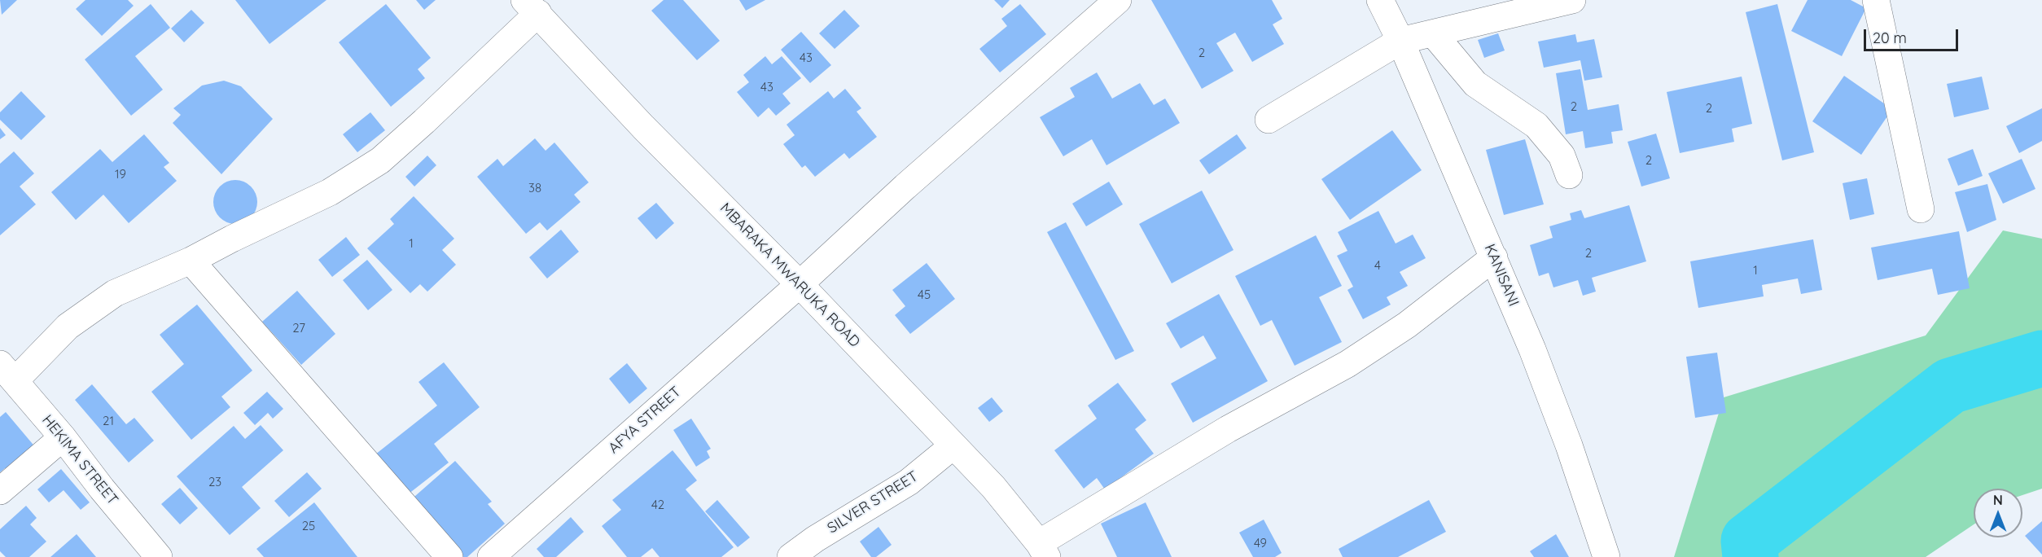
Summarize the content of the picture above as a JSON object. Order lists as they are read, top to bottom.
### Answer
{
  "streets": {
    "street": [
      "MBARAKA MWARUKA ROAD",
      "KANISANI",
      "AFYA STREET",
      "HEKIMA STREET",
      "SILVER STREET"
    ]
  },
  "crossings": [
    ["MBARAKA MWARUKA ROAD", "AFYA STREET"],
    ["MBARAKA MWARUKA ROAD", "SILVER STREET"]
  ],
  "house_numbers": [
    "2",
    "43",
    "43",
    "2",
    "2",
    "2",
    "19",
    "38",
    "1",
    "2",
    "4",
    "1",
    "45",
    "27",
    "21",
    "23",
    "42",
    "25",
    "49"
  ],
  "scale_bar": "20 m",
  "north": "top"
}
